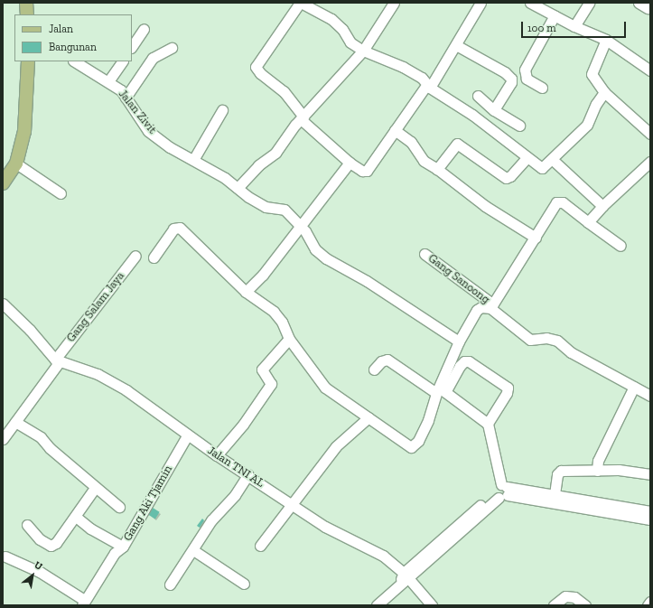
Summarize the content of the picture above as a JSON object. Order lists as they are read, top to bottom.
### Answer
{
  "streets": {
    "street": [
      "Jalan Zivit",
      "Gang Sanoong",
      "Gang Salam Jaya",
      "Jalan TNI AL",
      "Gang Aki Tjamin"
    ]
  },
  "crossings": [
    ["Gang Salam Jaya", "Jalan TNI AL"],
    ["Jalan TNI AL", "Gang Aki Tjamin"]
  ],
  "legend": ["Jalan", "Bangunan"],
  "scale_bar": "100 m",
  "north": "top right"
}
